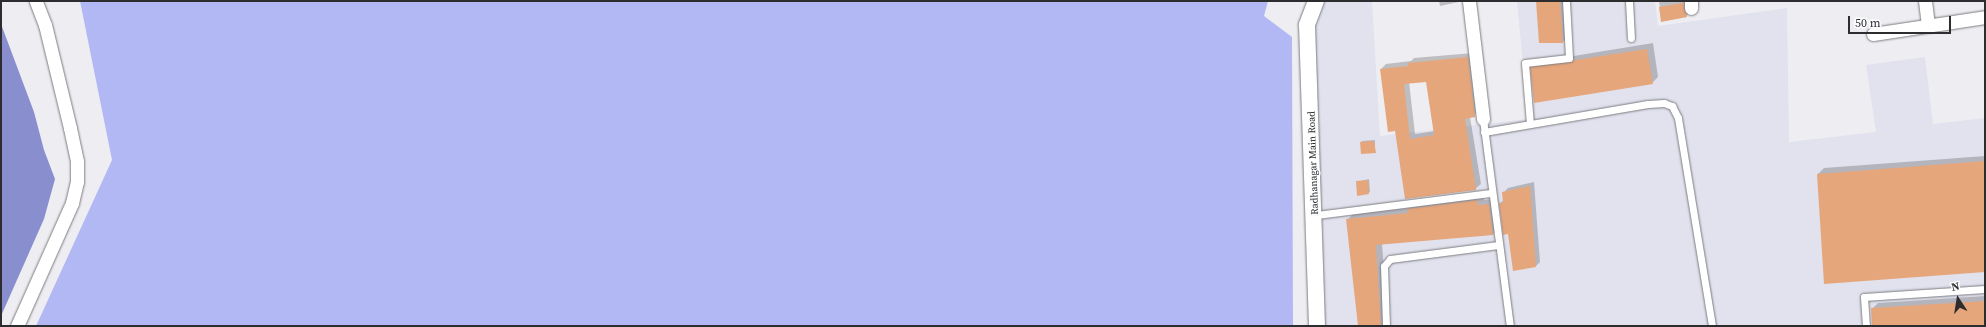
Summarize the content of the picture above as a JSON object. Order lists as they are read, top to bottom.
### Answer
{
  "streets": {
    "street": ["Radhanagar Main Road"]
  },
  "scale_bar": "50 m",
  "north": "top"
}
